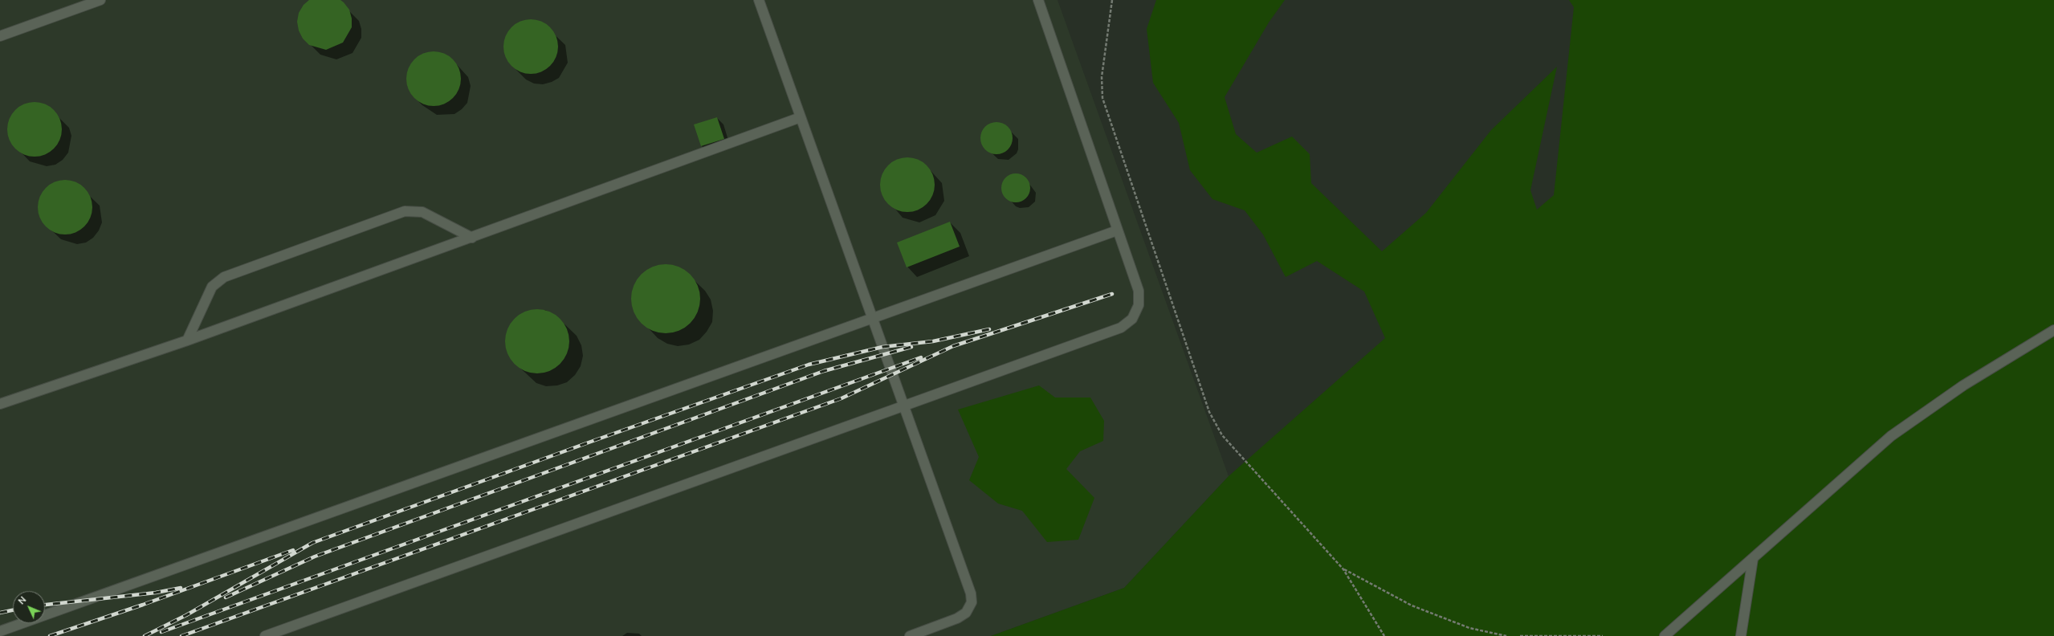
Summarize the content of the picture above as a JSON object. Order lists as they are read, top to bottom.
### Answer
{
  "north": "top left"
}
